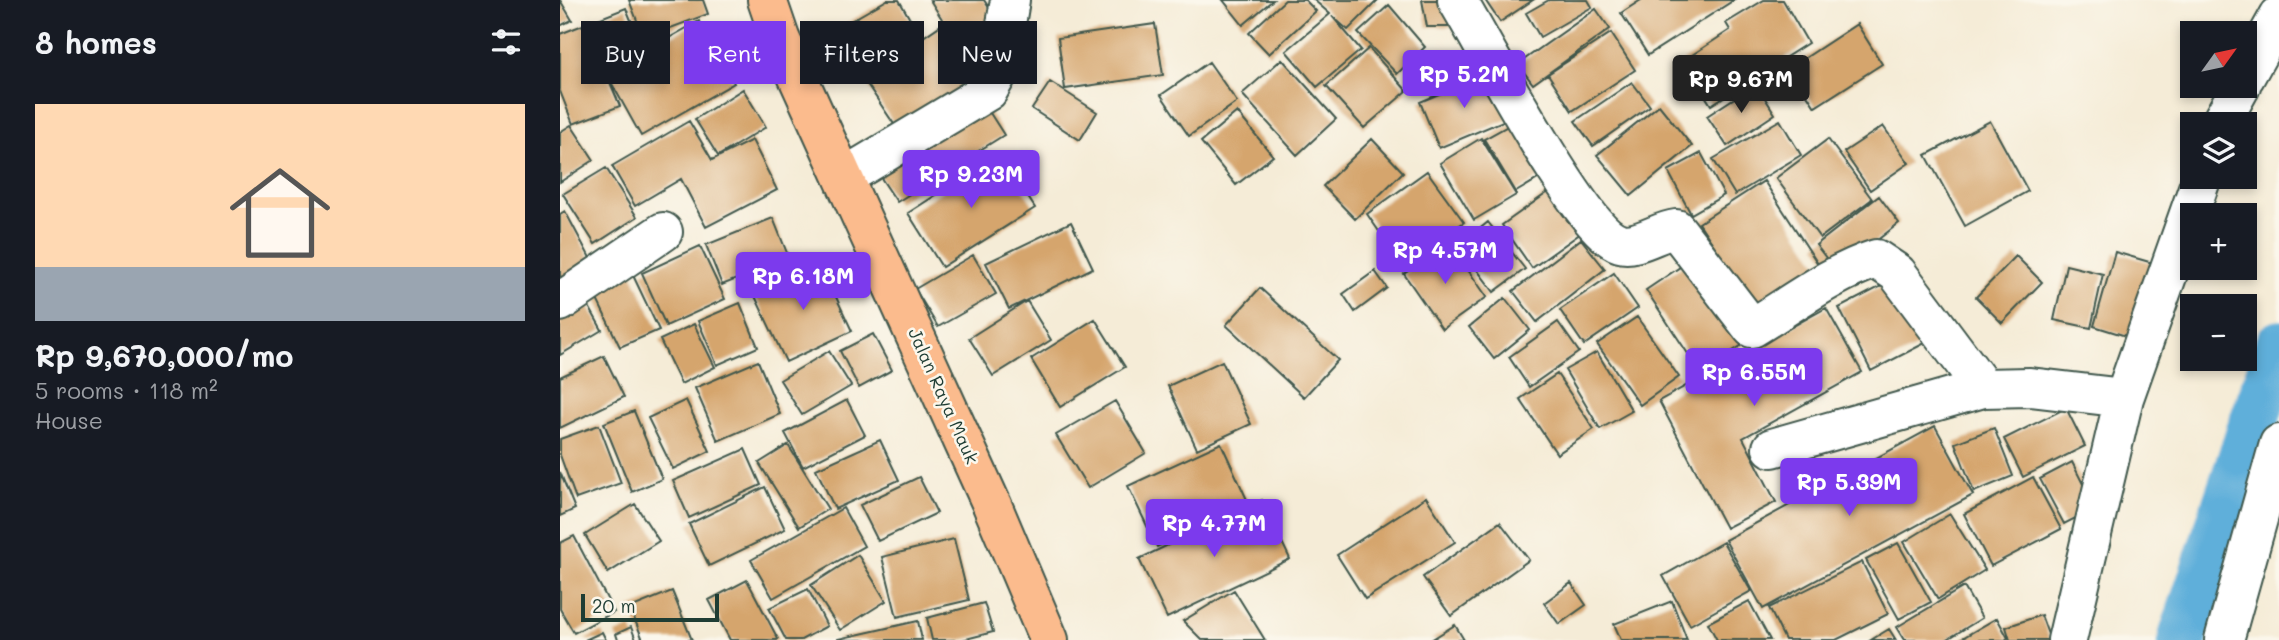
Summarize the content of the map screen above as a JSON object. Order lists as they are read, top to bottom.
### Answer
{
  "streets": {
    "main road": ["Jalan Raya Mauk"]
  },
  "scale_bar": "20 m",
  "north": "top right",
  "page": {
    "heading": "8 homes",
    "map_buttons": ["+", "−"],
    "chip": [
      "Buy",
      "Rent",
      "Filters",
      "New"
    ],
    "price": [
      "Rp 5.2M",
      "Rp 9.67M",
      "Rp 9.23M",
      "Rp 4.57M",
      "Rp 6.18M",
      "Rp 6.55M",
      "Rp 5.39M",
      "Rp 4.77M"
    ],
    "list": [
      {
        "name": "Rp 9,670,000/mo",
        "note": "5 rooms · 118 m² · House"
      }
    ],
    "scale": "20 m"
  }
}
